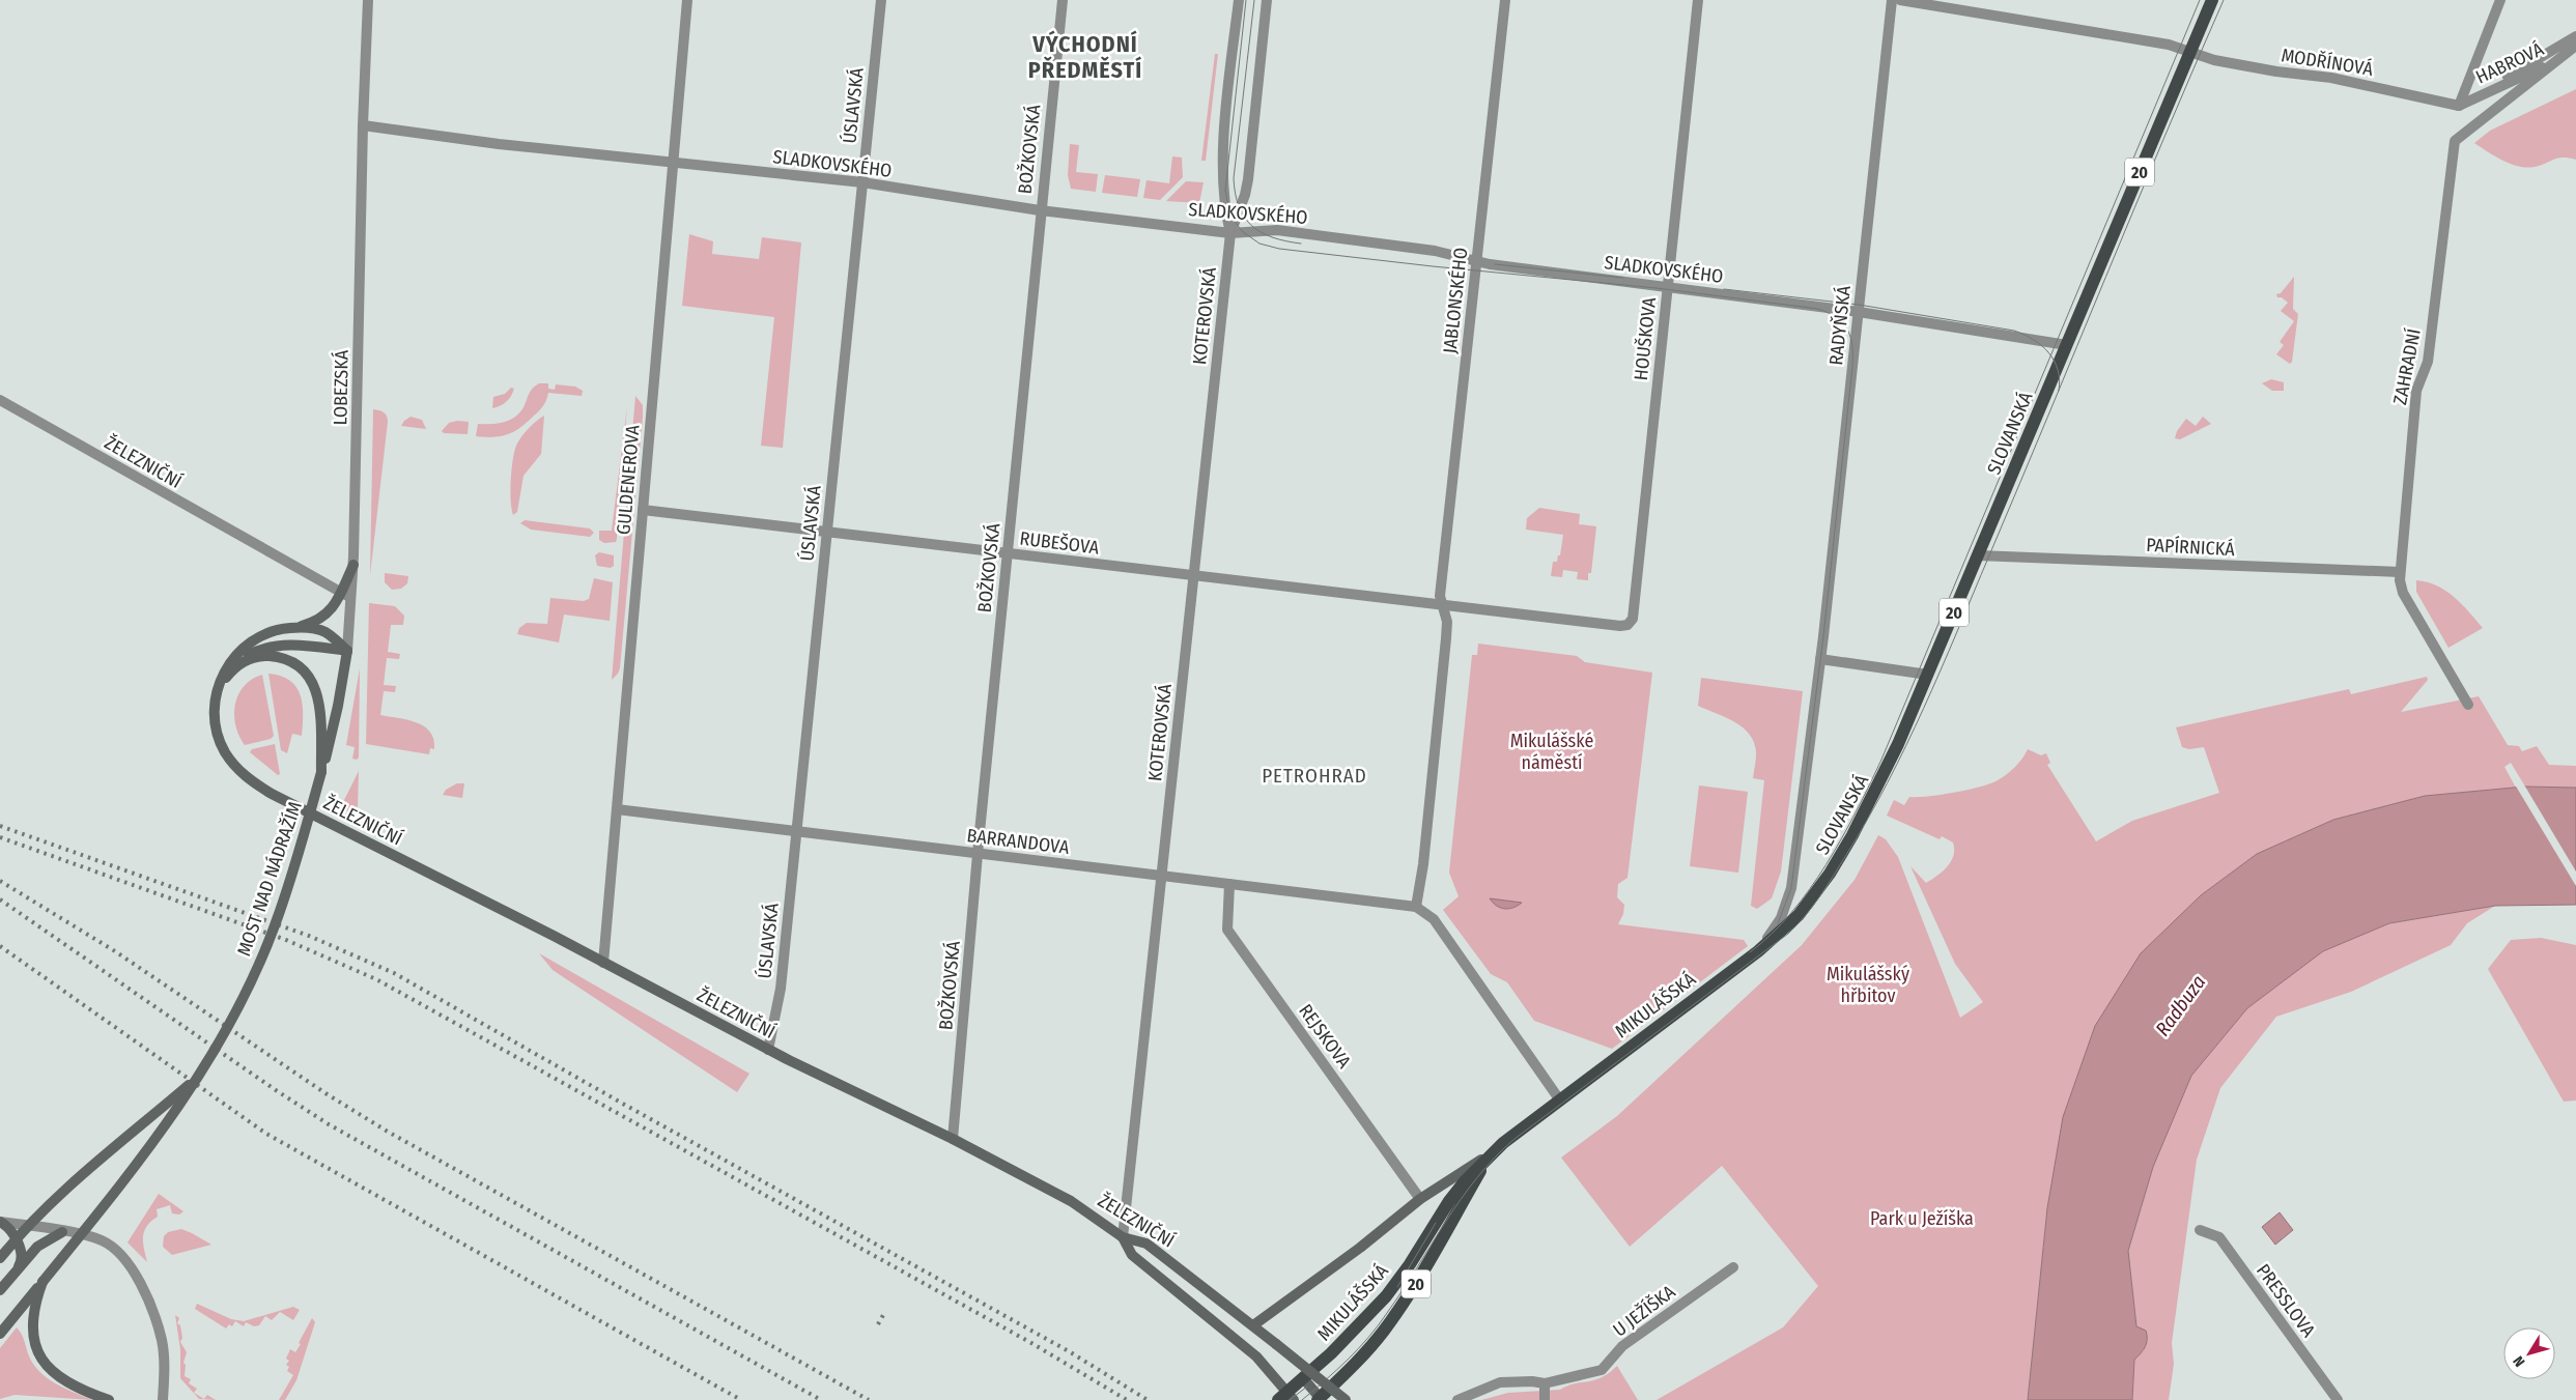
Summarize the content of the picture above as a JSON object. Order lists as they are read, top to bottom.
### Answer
{
  "streets": {
    "main road": [
      "20",
      "LOBEZSKÁ",
      "SLOVANSKÁ",
      "ŽELEZNIČNÍ",
      "MOST NAD NÁDRAŽÍM",
      "MIKULÁŠSKÁ"
    ],
    "street": [
      "MODŘÍNOVÁ",
      "HABROVÁ",
      "ÚSLAVSKÁ",
      "BOŽKOVSKÁ",
      "SLADKOVSKÉHO",
      "JABLONSKÉHO",
      "KOTEROVSKÁ",
      "RADYŇSKÁ",
      "HOUŠKOVA",
      "ZAHRADNÍ",
      "GULDENEROVA",
      "RUBEŠOVA",
      "PAPÍRNICKÁ",
      "BARRANDOVA",
      "REJSKOVA",
      "PRESSLOVA",
      "U JEŽÍŠKA"
    ]
  },
  "crossings": [
    ["MODŘÍNOVÁ", "HABROVÁ"],
    ["MODŘÍNOVÁ", "SLOVANSKÁ"],
    ["ÚSLAVSKÁ", "SLADKOVSKÉHO"],
    ["ÚSLAVSKÁ", "ŽELEZNIČNÍ"],
    ["ÚSLAVSKÁ", "RUBEŠOVA"],
    ["ÚSLAVSKÁ", "BARRANDOVA"],
    ["BOŽKOVSKÁ", "SLADKOVSKÉHO"],
    ["BOŽKOVSKÁ", "ŽELEZNIČNÍ"],
    ["BOŽKOVSKÁ", "RUBEŠOVA"],
    ["BOŽKOVSKÁ", "BARRANDOVA"],
    ["SLADKOVSKÉHO", "JABLONSKÉHO"],
    ["SLADKOVSKÉHO", "KOTEROVSKÁ"],
    ["SLADKOVSKÉHO", "RADYŇSKÁ"],
    ["SLADKOVSKÉHO", "HOUŠKOVA"],
    ["SLADKOVSKÉHO", "LOBEZSKÁ"],
    ["SLADKOVSKÉHO", "SLOVANSKÁ"],
    ["SLADKOVSKÉHO", "GULDENEROVA"],
    ["JABLONSKÉHO", "HOUŠKOVA"],
    ["JABLONSKÉHO", "RUBEŠOVA"],
    ["KOTEROVSKÁ", "ŽELEZNIČNÍ"],
    ["KOTEROVSKÁ", "RUBEŠOVA"],
    ["KOTEROVSKÁ", "BARRANDOVA"],
    ["HOUŠKOVA", "RUBEŠOVA"],
    ["ZAHRADNÍ", "PAPÍRNICKÁ"],
    ["LOBEZSKÁ", "ŽELEZNIČNÍ"],
    ["LOBEZSKÁ", "MOST NAD NÁDRAŽÍM"],
    ["SLOVANSKÁ", "PAPÍRNICKÁ"],
    ["SLOVANSKÁ", "MIKULÁŠSKÁ"],
    ["ŽELEZNIČNÍ", "GULDENEROVA"],
    ["ŽELEZNIČNÍ", "MOST NAD NÁDRAŽÍM"],
    ["GULDENEROVA", "RUBEŠOVA"],
    ["GULDENEROVA", "BARRANDOVA"],
    ["BARRANDOVA", "REJSKOVA"]
  ],
  "districts": ["VÝCHODNÍ PŘEDMĚSTÍ", "PETROHRAD"],
  "water": ["Radbuza"],
  "parks": ["Mikulášské náměstí", "Mikulášský hřbitov", "Park u Ježíška"],
  "north": "bottom left"
}
